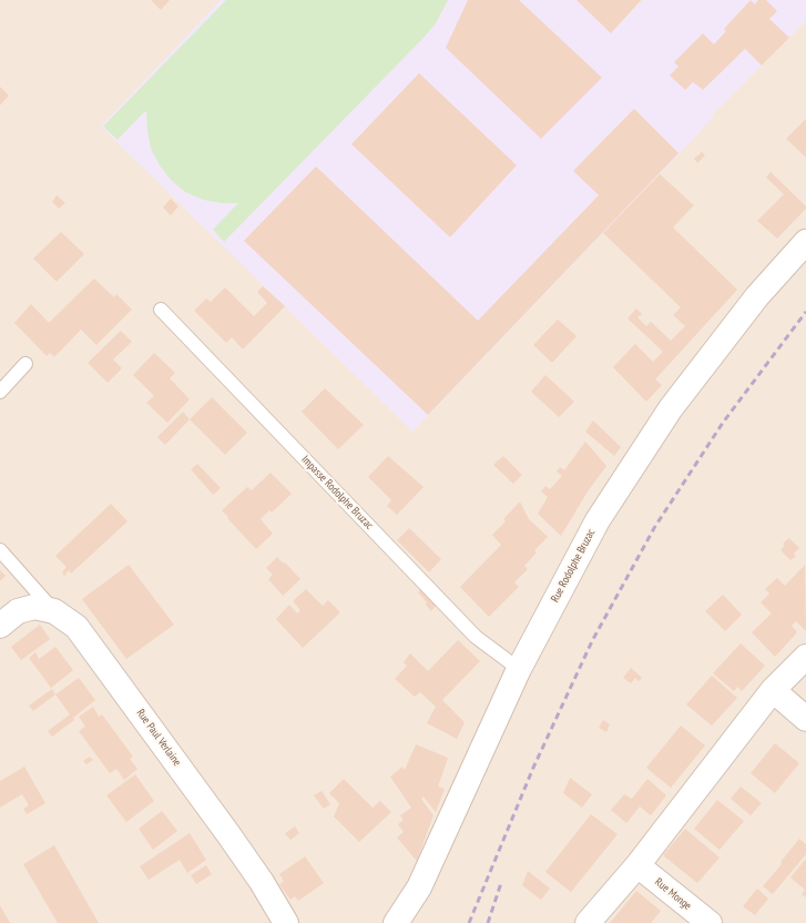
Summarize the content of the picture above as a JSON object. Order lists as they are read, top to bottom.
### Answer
{
  "streets": {
    "street": ["Rue Rodolphe Bruzac", "Rue Paul Verlaine", "Rue Monge"],
    "lane": ["Impasse Rodolphe Bruzac"]
  },
  "crossings": [
    ["Impasse Rodolphe Bruzac", "Rue Rodolphe Bruzac"]
  ]
}
